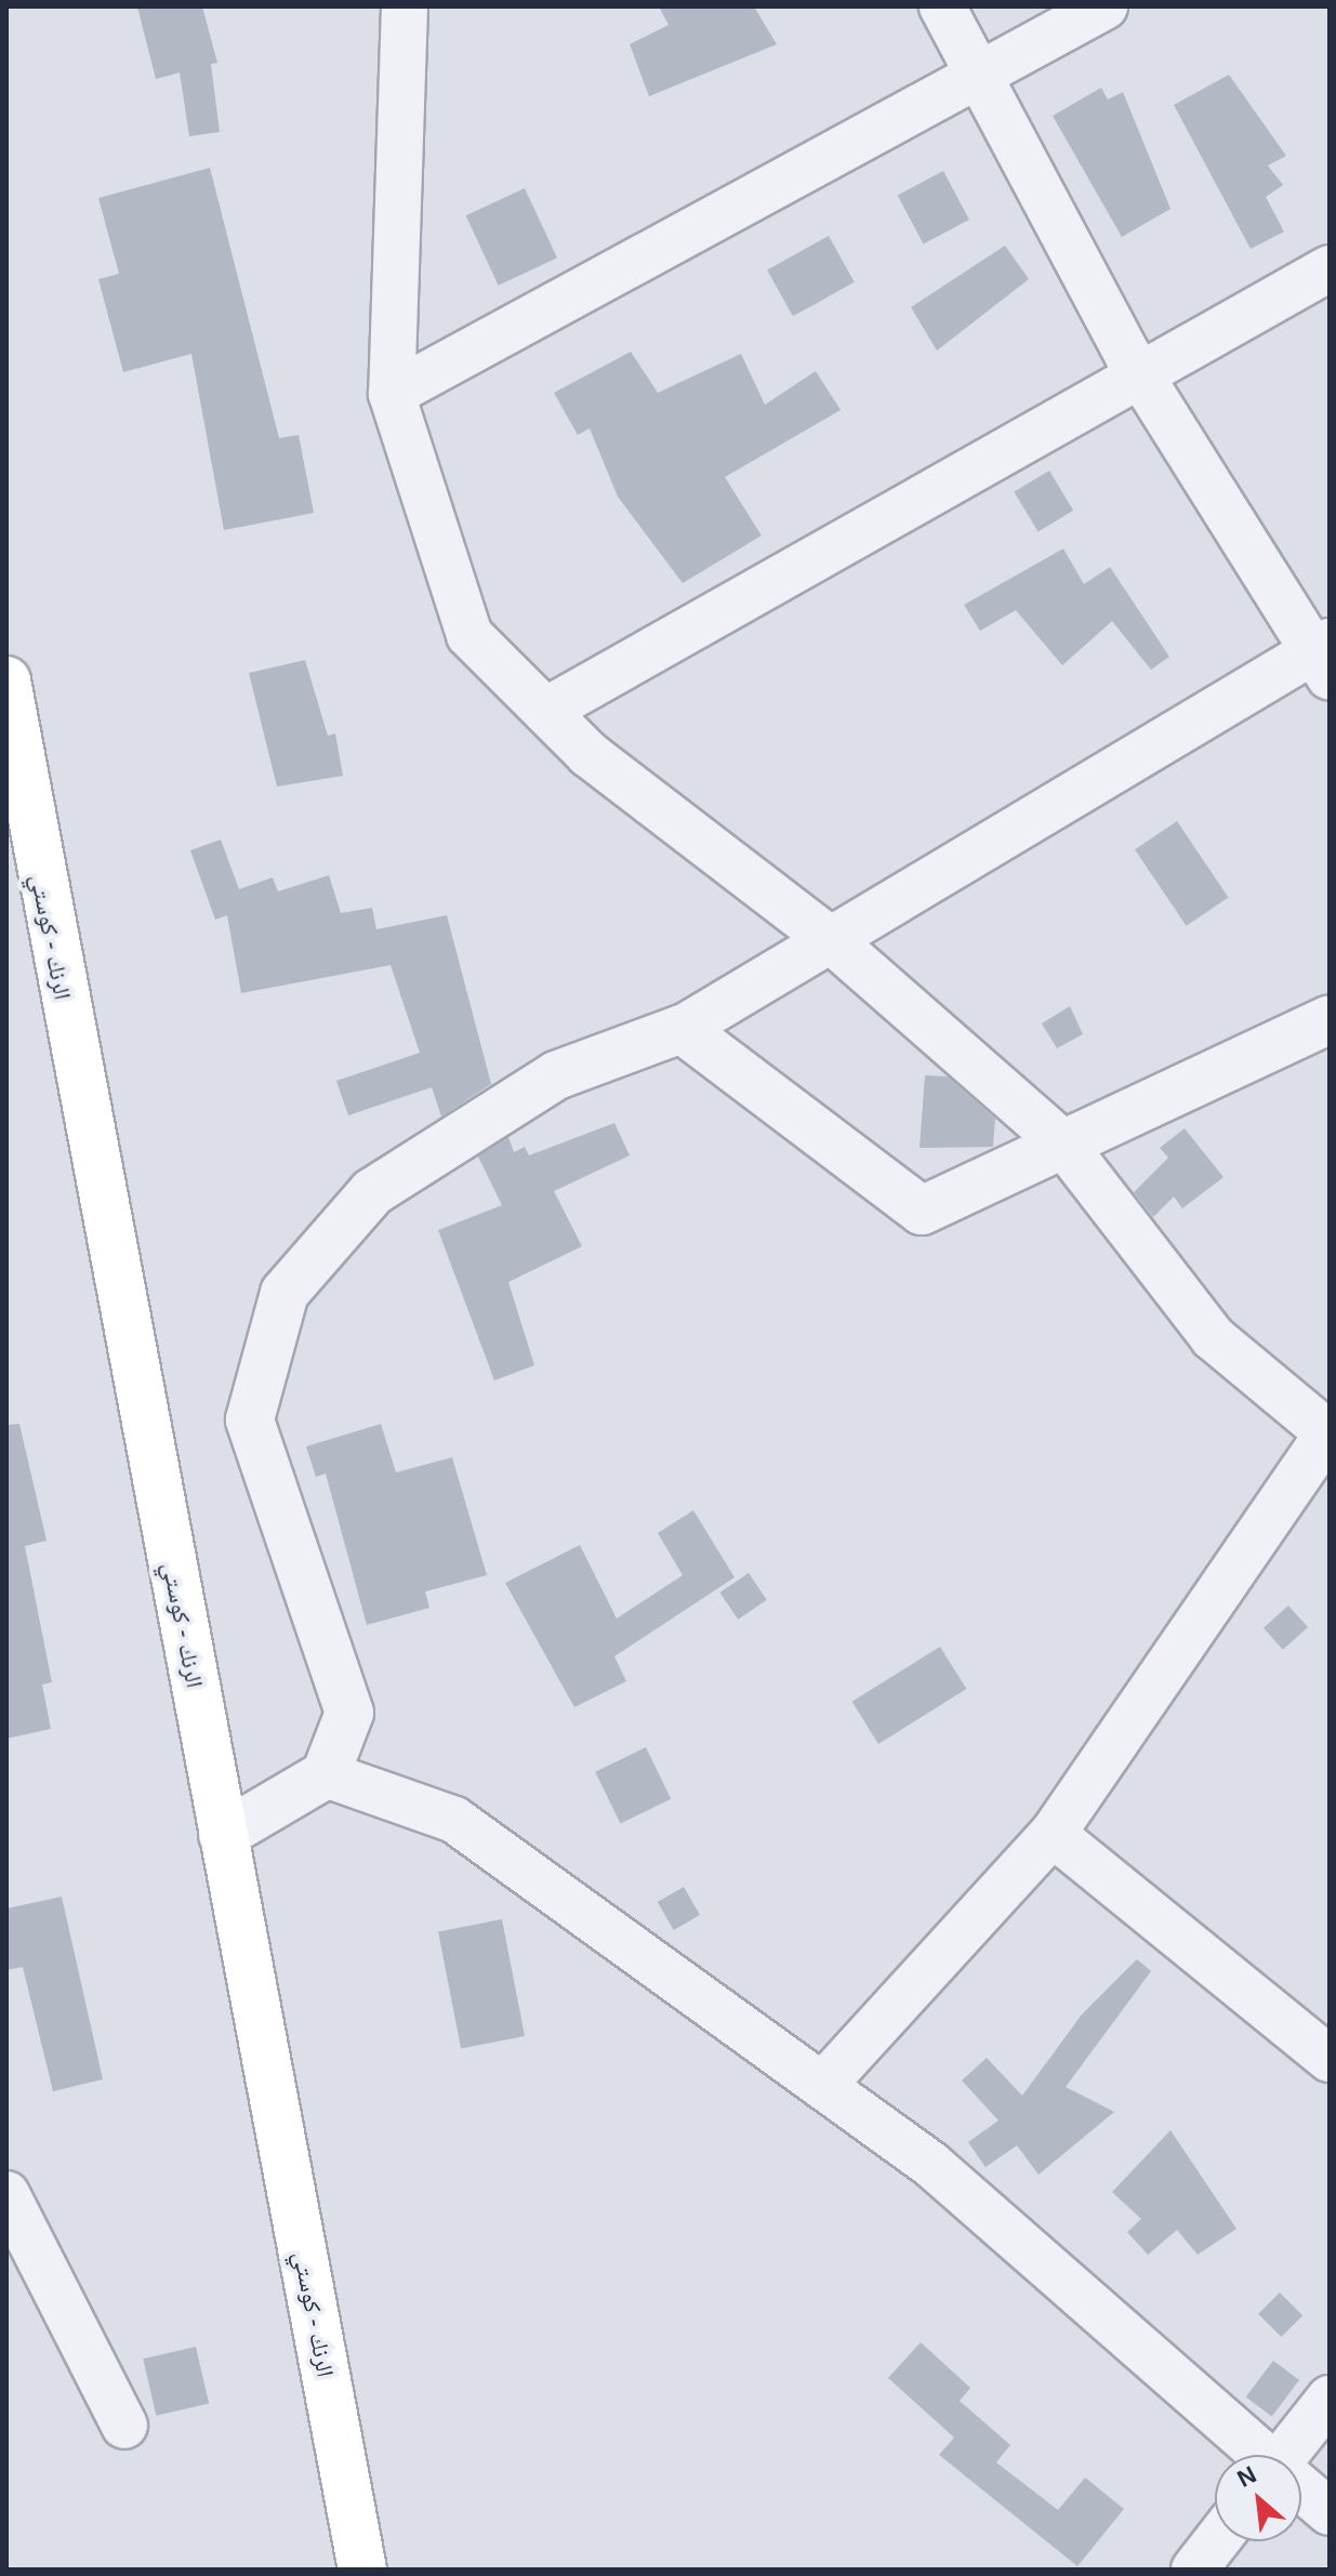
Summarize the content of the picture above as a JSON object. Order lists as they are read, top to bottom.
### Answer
{
  "streets": {
    "main road": ["الرنك - كوستي"]
  },
  "north": "top left"
}
